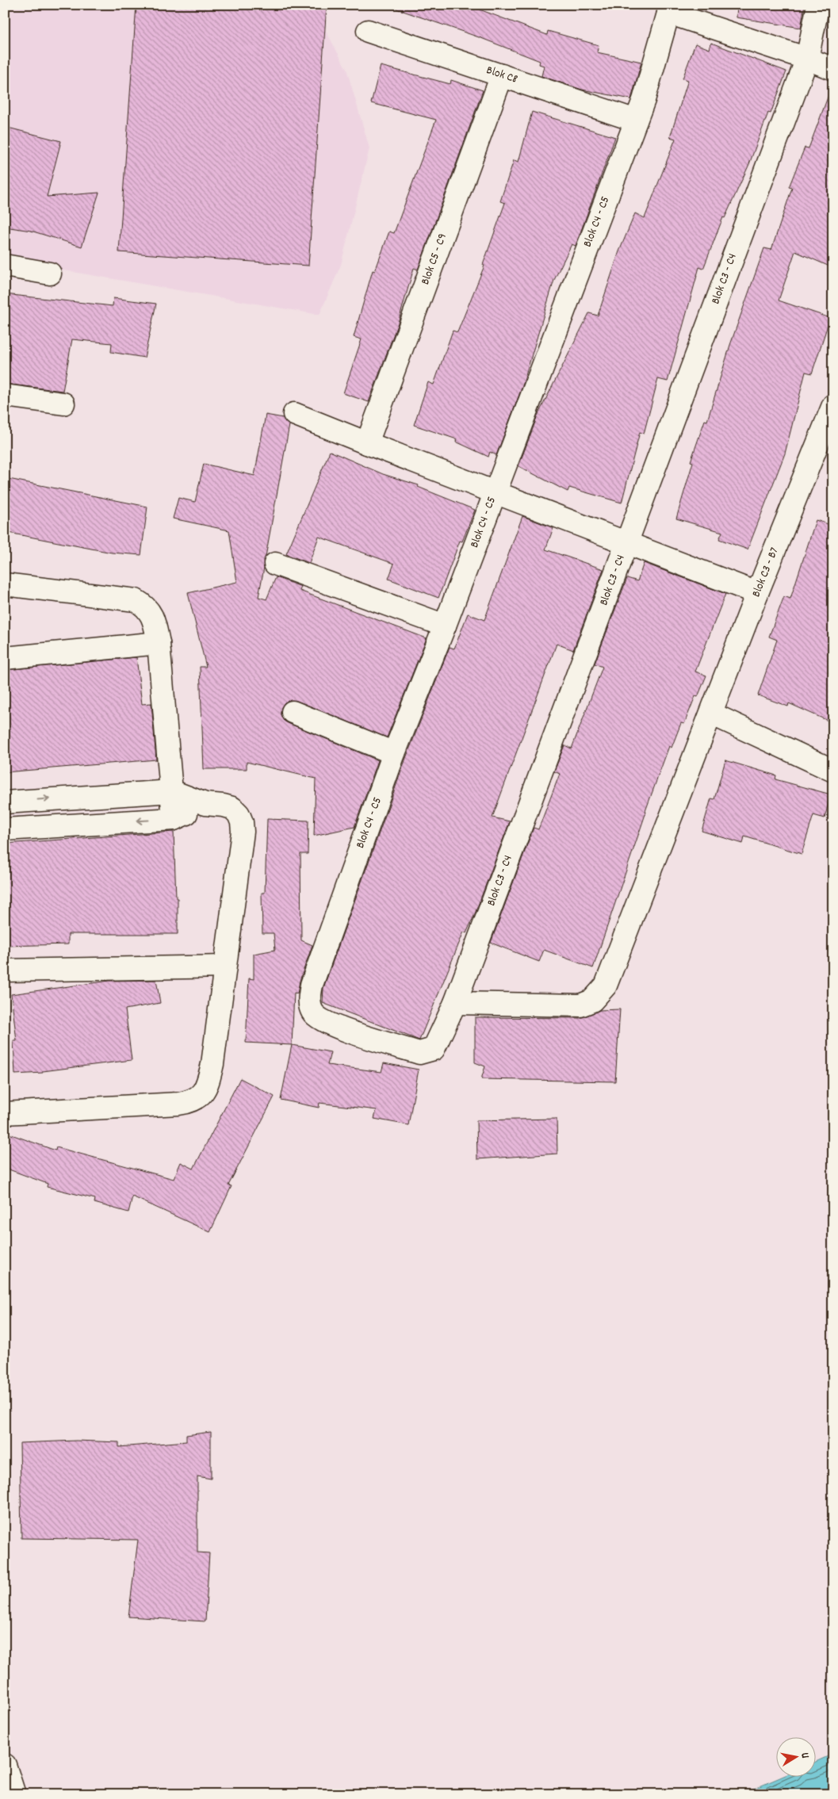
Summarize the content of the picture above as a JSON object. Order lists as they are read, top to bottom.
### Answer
{
  "streets": {
    "street": [
      "Blok C8",
      "Blok C4 - C5",
      "Blok C5 - C9",
      "Blok C3 - C4",
      "Blok C3 - B7"
    ]
  },
  "crossings": [
    ["Blok C8", "Blok C4 - C5"],
    ["Blok C8", "Blok C5 - C9"],
    ["Blok C4 - C5", "Blok C3 - C4"],
    ["Blok C3 - C4", "Blok C3 - B7"]
  ],
  "north": "right"
}
